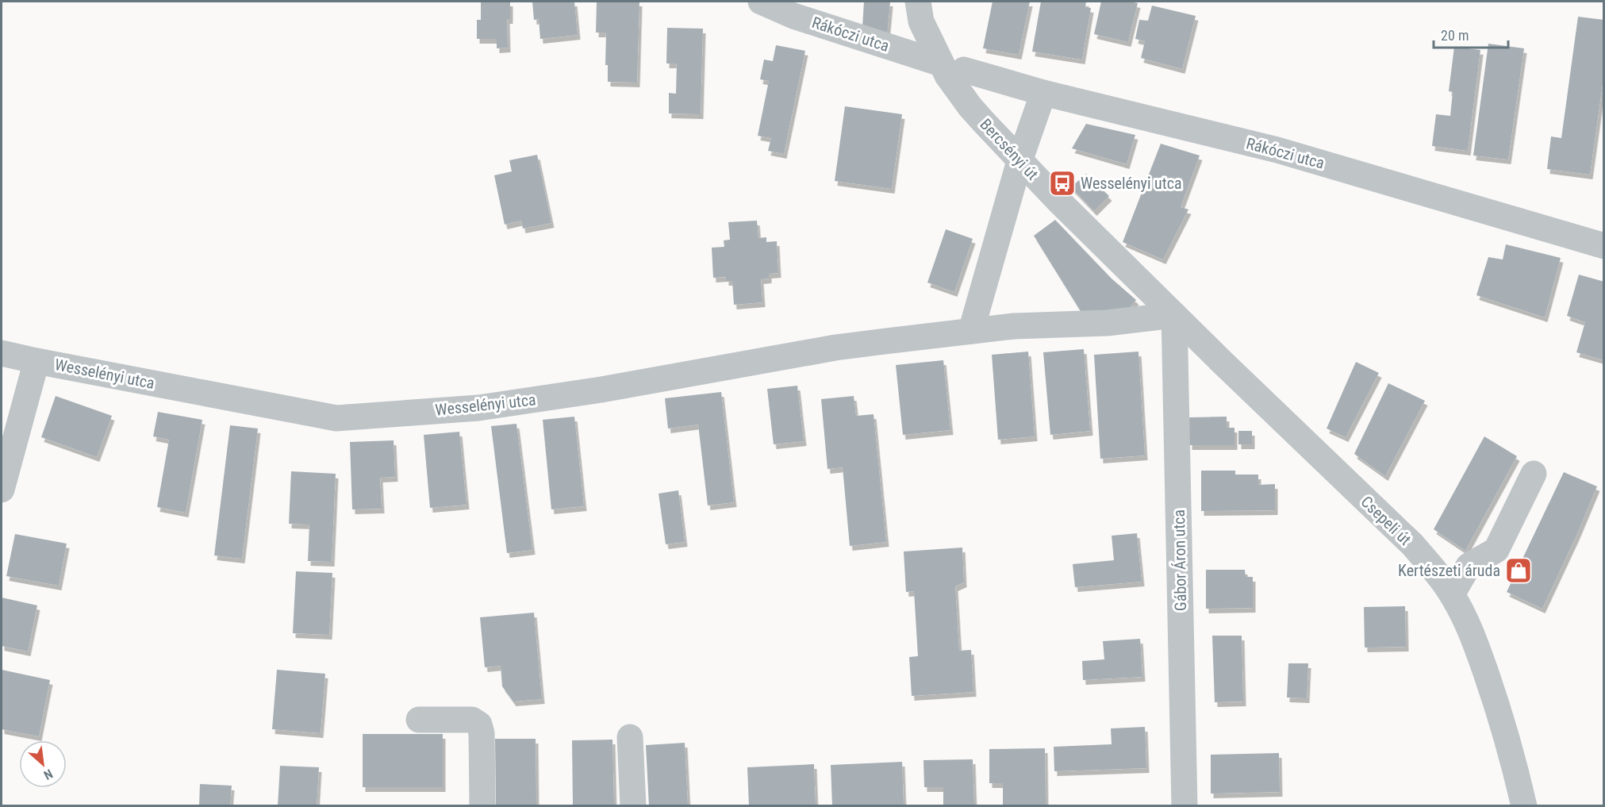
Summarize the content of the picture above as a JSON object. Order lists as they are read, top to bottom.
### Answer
{
  "streets": {
    "street": [
      "Rákóczi utca",
      "Bercsényi út",
      "Wesselényi utca",
      "Csepeli út",
      "Gábor Áron utca"
    ]
  },
  "crossings": [
    ["Rákóczi utca", "Bercsényi út"],
    ["Bercsényi út", "Wesselényi utca"],
    ["Bercsényi út", "Csepeli út"],
    ["Bercsényi út", "Gábor Áron utca"],
    ["Wesselényi utca", "Csepeli út"],
    ["Wesselényi utca", "Gábor Áron utca"],
    ["Csepeli út", "Gábor Áron utca"]
  ],
  "places": {
    "bus stop": ["Wesselényi utca"],
    "shop": ["Kertészeti áruda"]
  },
  "scale_bar": "20 m",
  "north": "bottom right"
}
